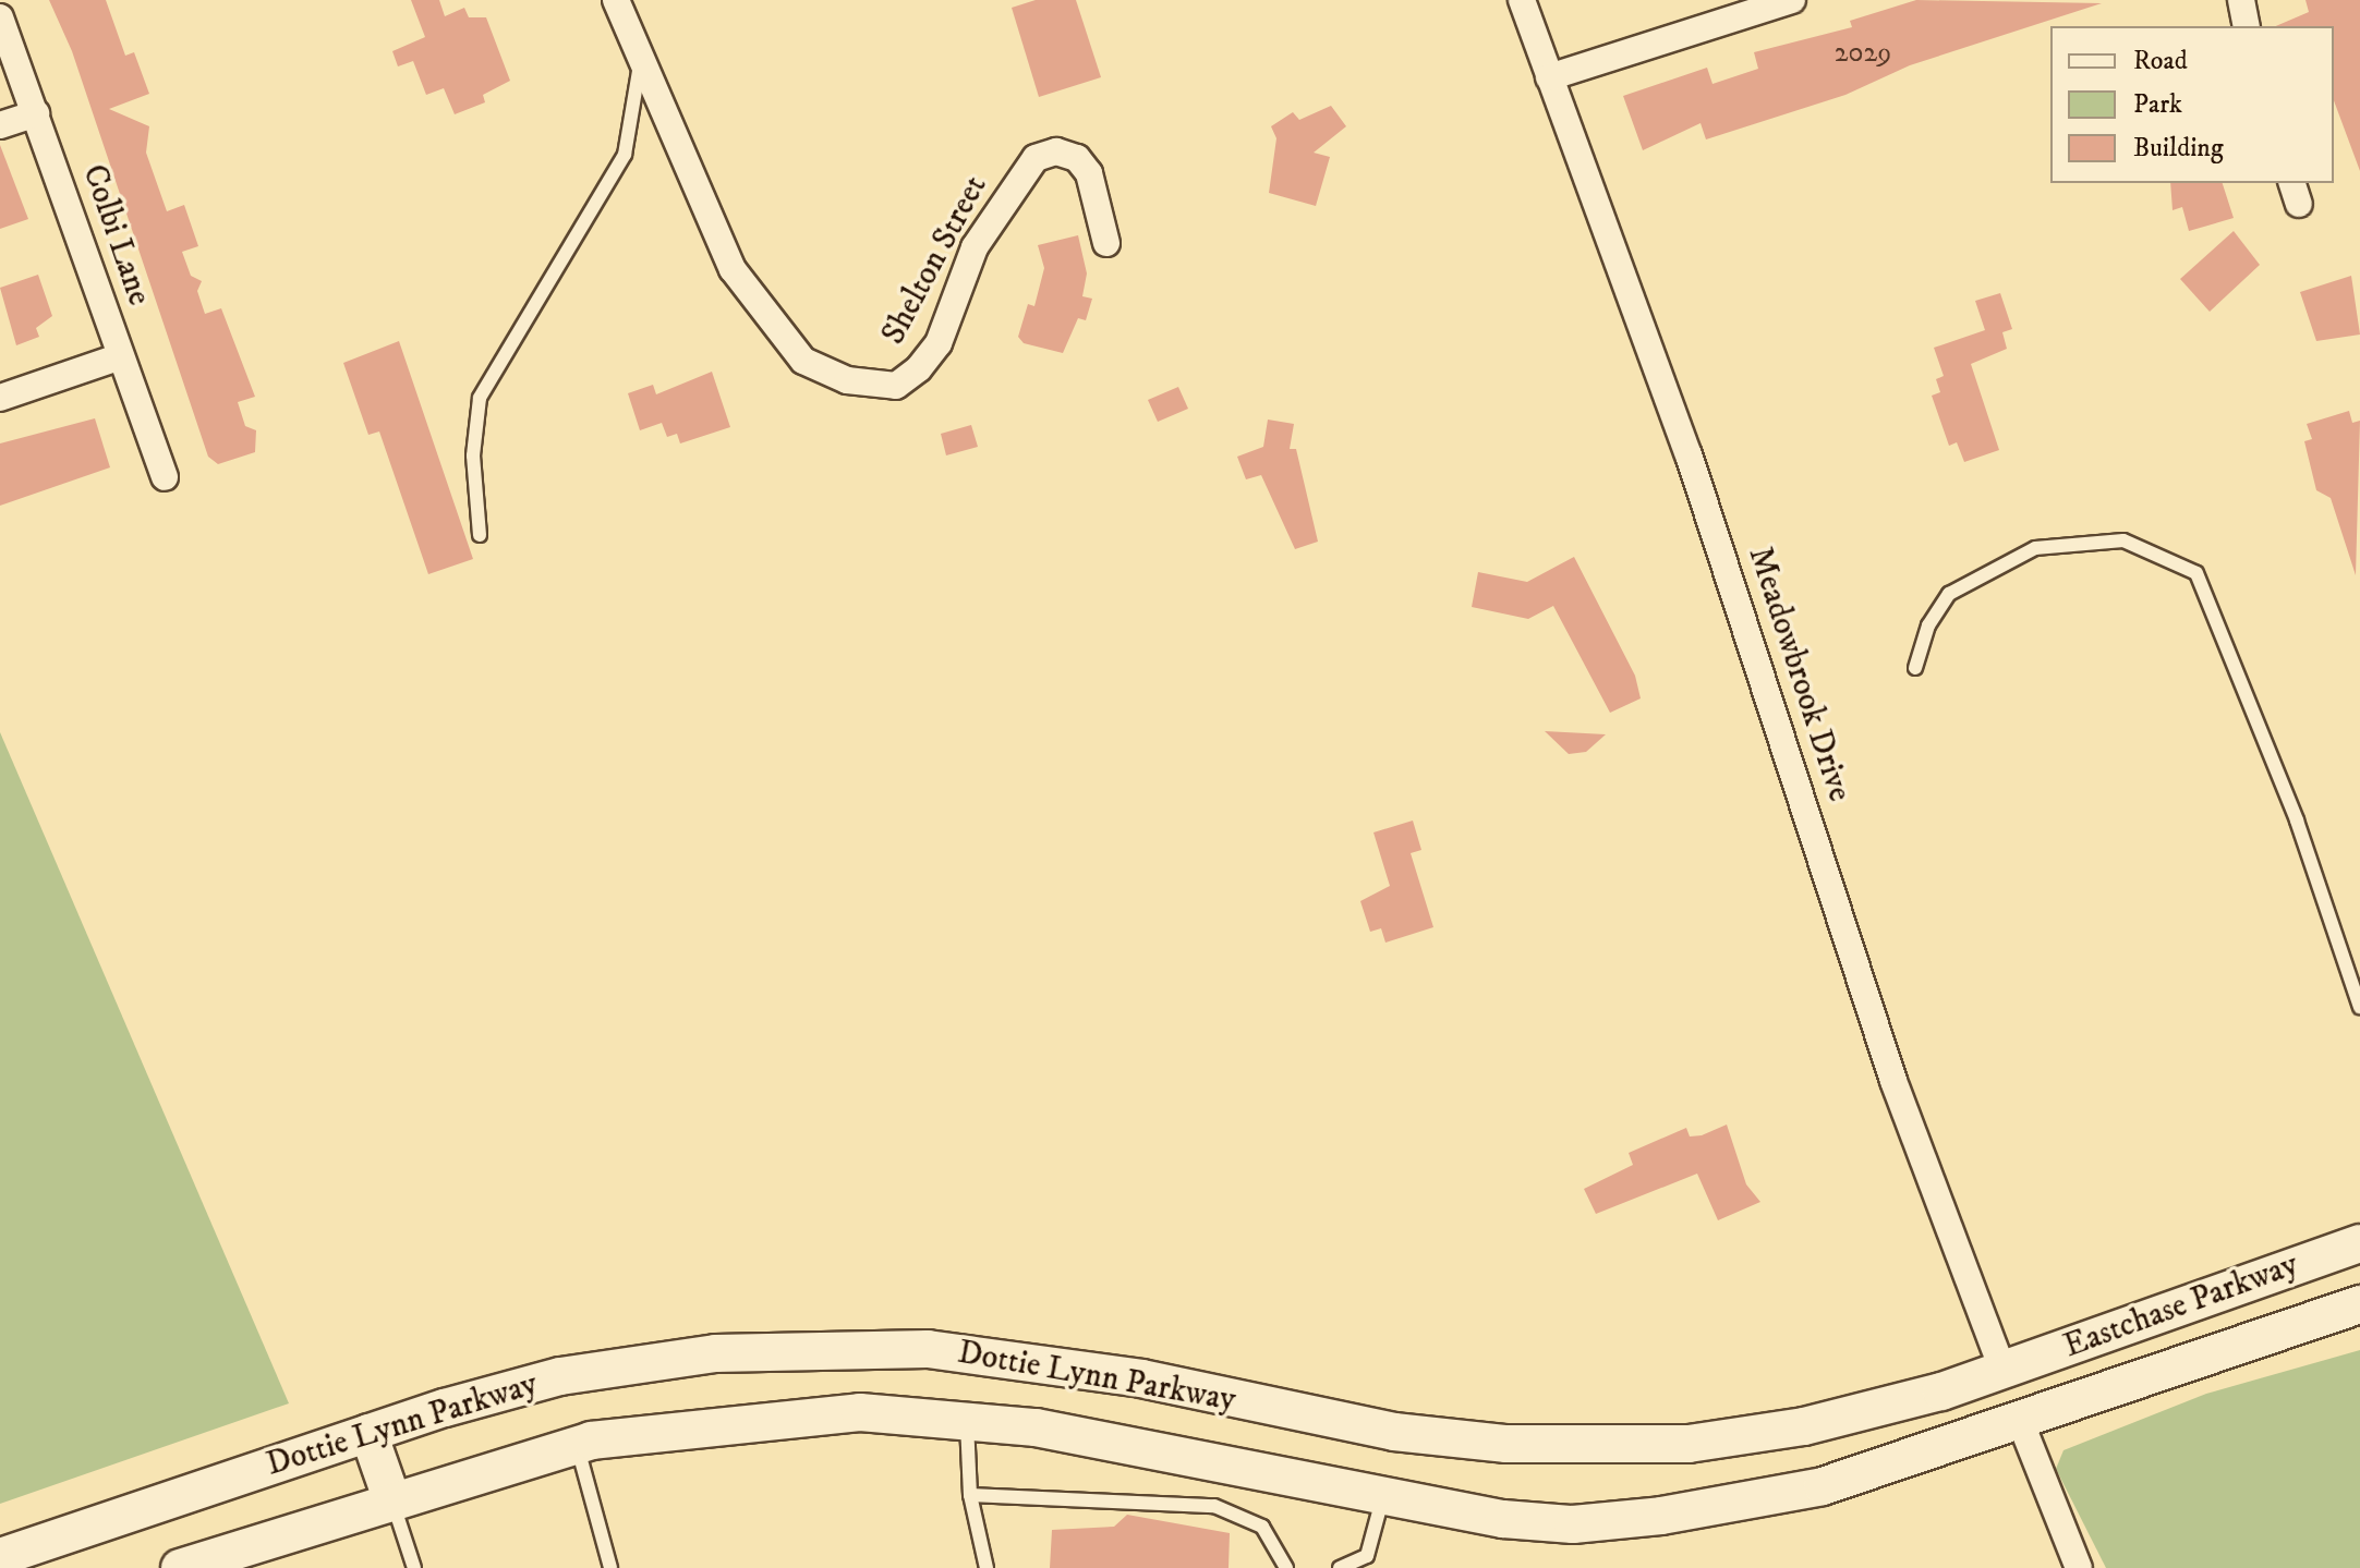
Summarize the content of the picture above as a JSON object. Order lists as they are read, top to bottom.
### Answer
{
  "streets": {
    "main road": ["Eastchase Parkway", "Dottie Lynn Parkway"],
    "street": ["Colbi Lane", "Shelton Street", "Meadowbrook Drive"]
  },
  "crossings": [
    ["Meadowbrook Drive", "Eastchase Parkway"],
    ["Meadowbrook Drive", "Dottie Lynn Parkway"],
    ["Eastchase Parkway", "Dottie Lynn Parkway"]
  ],
  "house_numbers": ["2029"],
  "legend": ["Road", "Park", "Building"]
}
